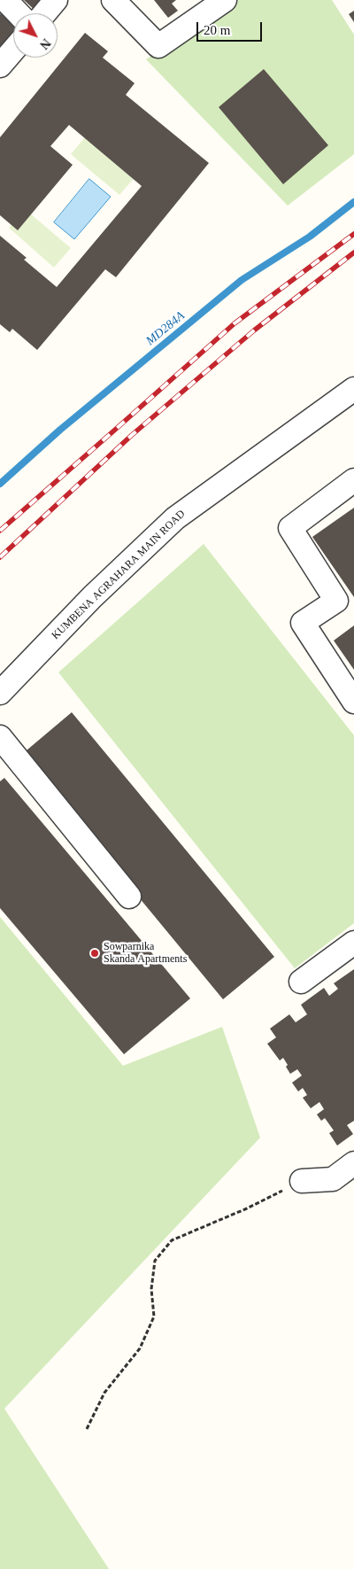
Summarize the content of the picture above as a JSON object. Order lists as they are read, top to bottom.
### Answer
{
  "streets": {
    "street": ["KUMBENA AGRAHARA MAIN ROAD"]
  },
  "water": ["MD284A"],
  "places": ["Sowparnika Skanda Apartments"],
  "scale_bar": "20 m",
  "north": "bottom right"
}
